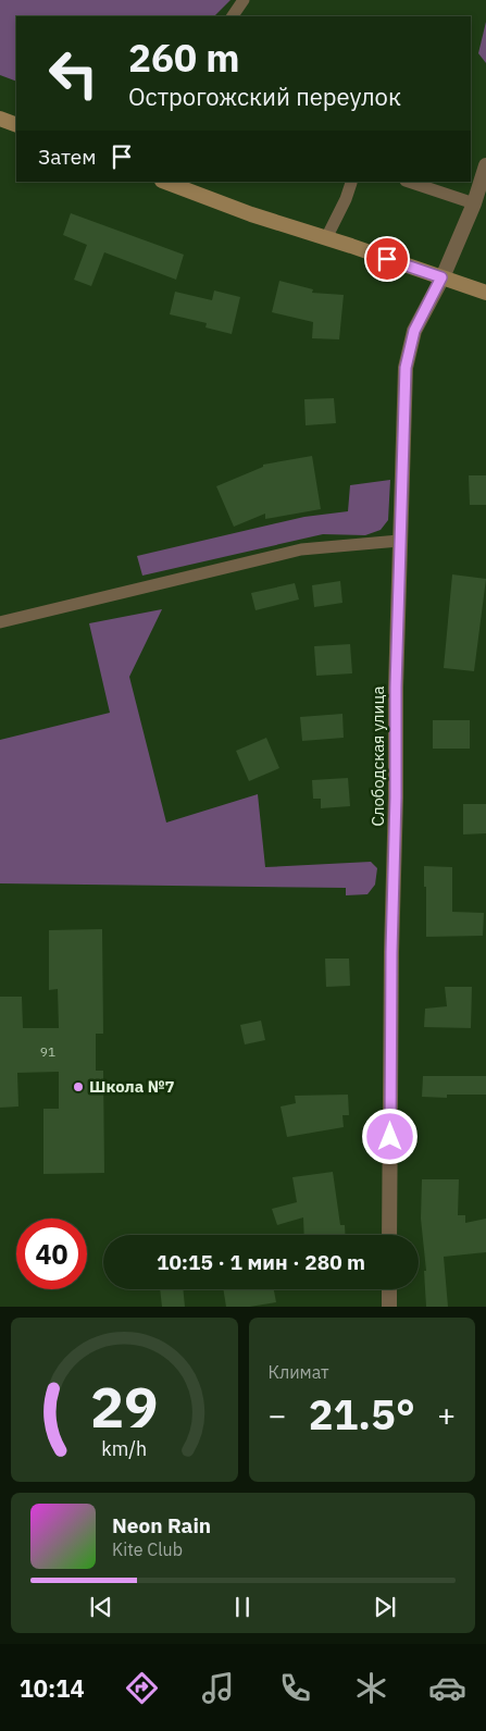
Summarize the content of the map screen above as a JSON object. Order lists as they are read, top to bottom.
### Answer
{
  "streets": {
    "street": ["Слободская улица"]
  },
  "places": ["Школа №7"],
  "house_numbers": ["91"],
  "page": {
    "turn": ["260 m", "Острогожский переулок"],
    "then": "Затем",
    "limit": "40",
    "trip": "10:15 · 1 мин · 280 m",
    "tile": "Климат",
    "heat": ["−", "21.5°", "+"],
    "song": ["Neon Rain", "Kite Club"],
    "tabs": "10:14",
    "gauge": ["29", "km/h"]
  }
}
